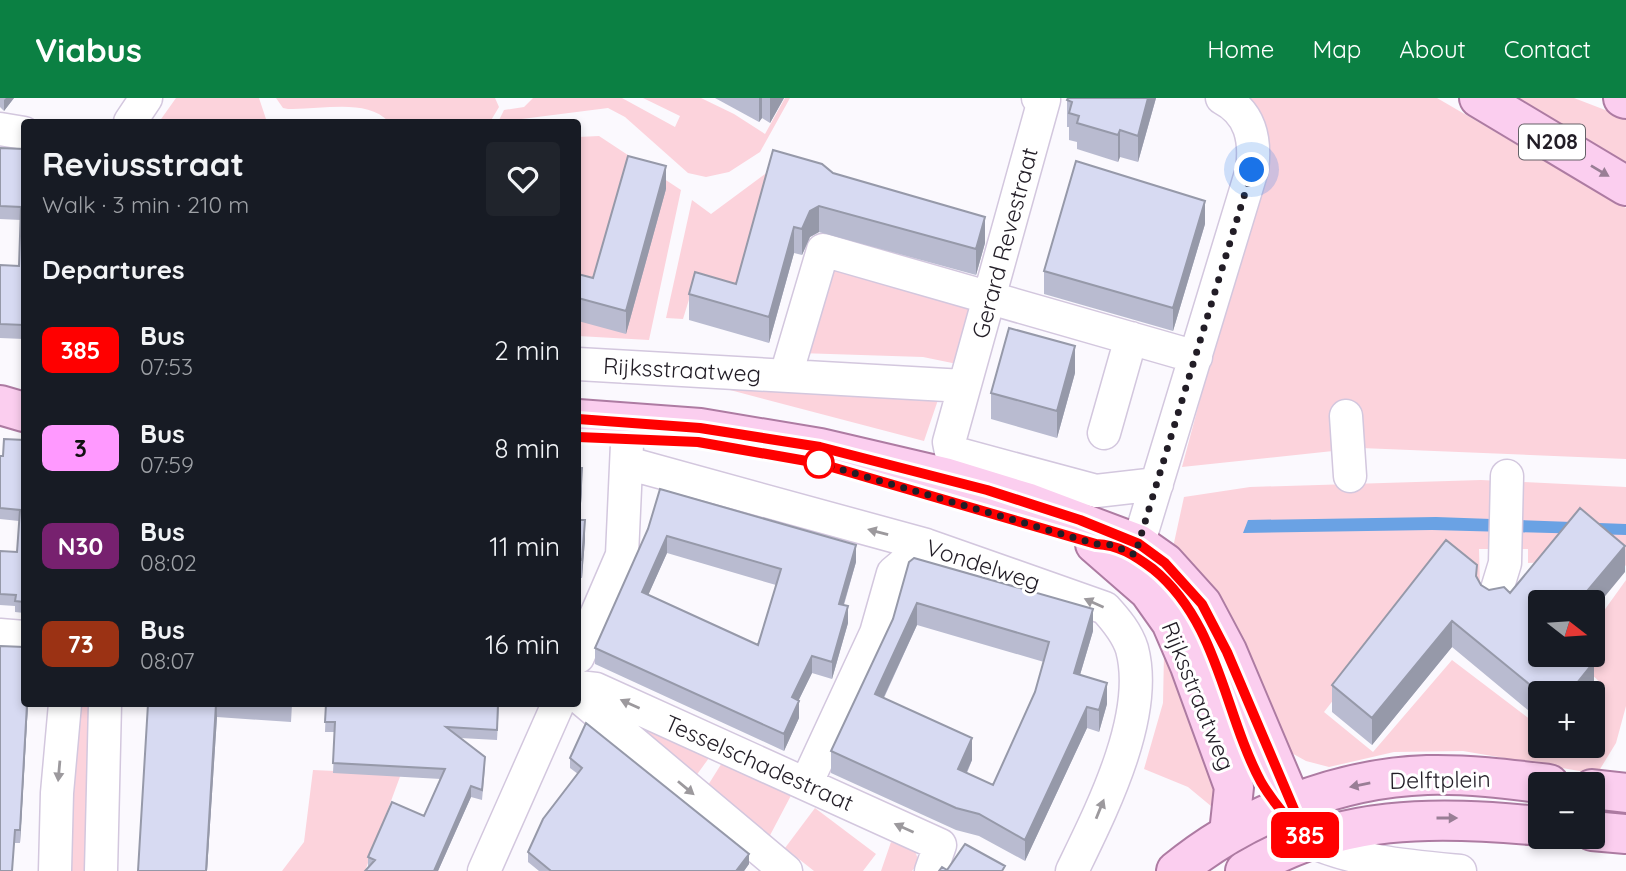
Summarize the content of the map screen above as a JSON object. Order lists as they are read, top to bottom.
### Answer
{
  "streets": {
    "main road": ["N208", "Rijksstraatweg", "Delftplein"],
    "street": ["Gerard Revestraat", "Vondelweg", "Tesselschadestraat"]
  },
  "crossings": [
    ["Gerard Revestraat", "Rijksstraatweg"],
    ["Rijksstraatweg", "Vondelweg"],
    ["Rijksstraatweg", "Delftplein"]
  ],
  "lines": ["bus line 385"],
  "north": "right",
  "page": {
    "header": "Viabus",
    "nav": [
      "Home",
      "Map",
      "About",
      "Contact"
    ],
    "on_map": "385",
    "heading": [
      ["Reviusstraat", "Walk · 3 min · 210 m"],
      "Departures"
    ],
    "list": [
      {
        "mark": "385",
        "name": "Bus",
        "note": "07:53",
        "value": "2 min"
      },
      {
        "mark": "3",
        "name": "Bus",
        "note": "07:59",
        "value": "8 min"
      },
      {
        "mark": "N30",
        "name": "Bus",
        "note": "08:02",
        "value": "11 min"
      },
      {
        "mark": "73",
        "name": "Bus",
        "note": "08:07",
        "value": "16 min"
      }
    ],
    "map_buttons": ["+", "−"]
  }
}
